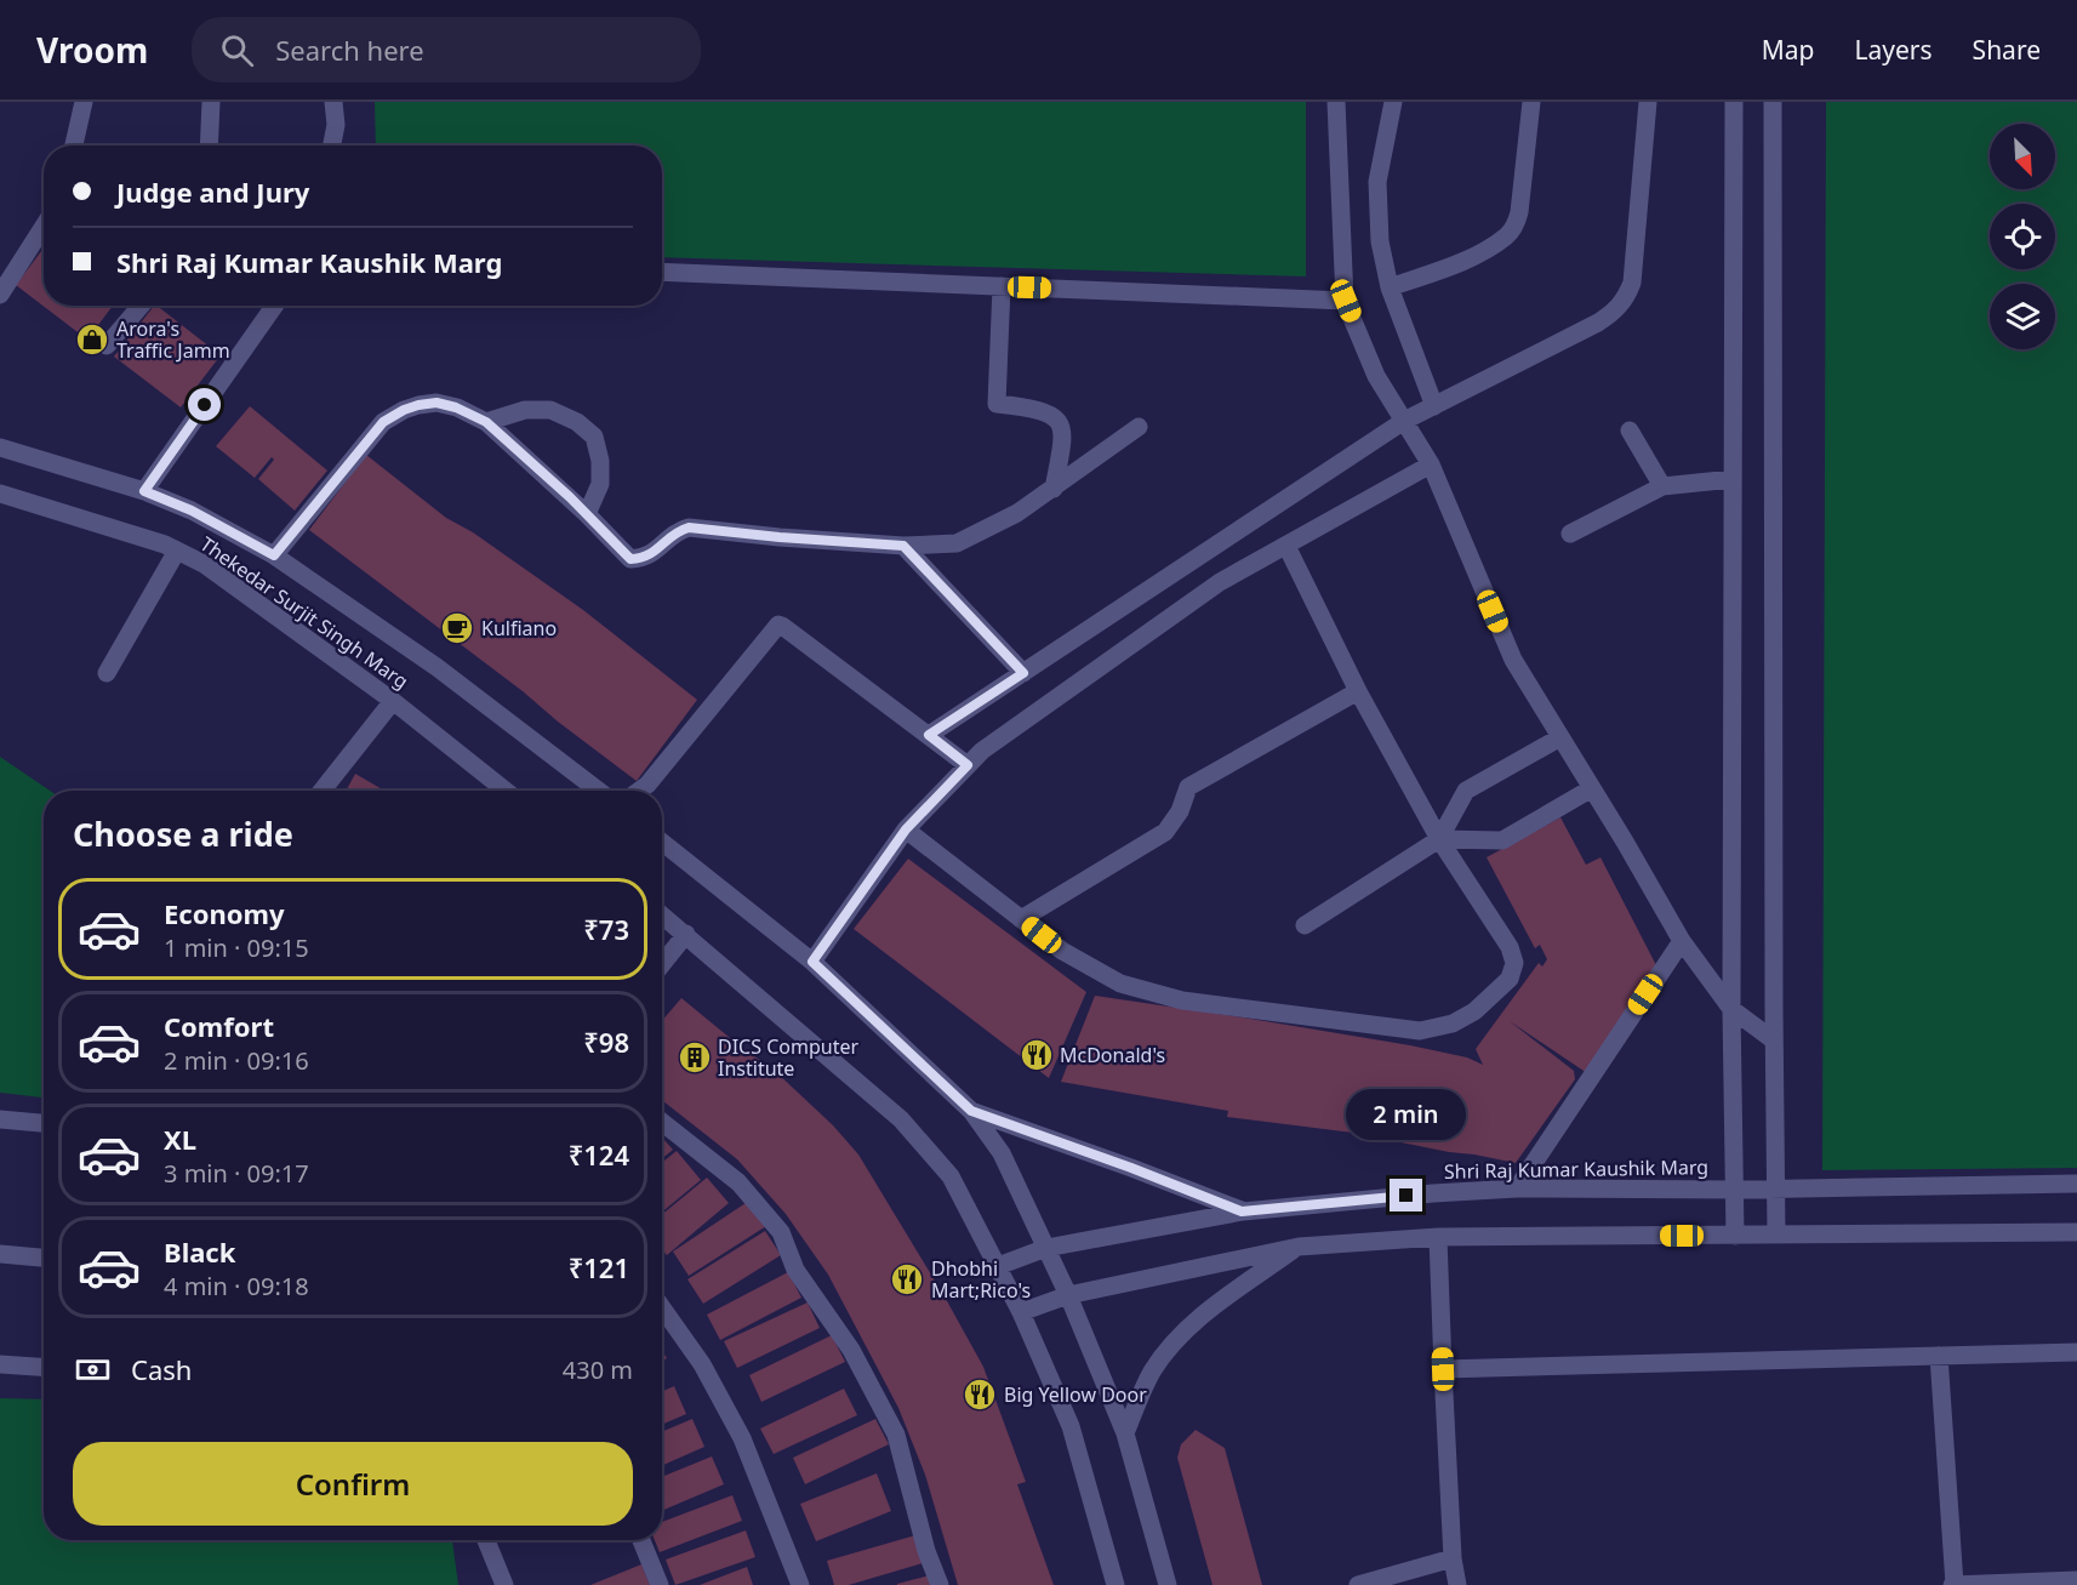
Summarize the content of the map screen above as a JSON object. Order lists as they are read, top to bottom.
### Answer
{
  "streets": {
    "street": ["Thekedar Surjit Singh Marg", "Shri Raj Kumar Kaushik Marg"]
  },
  "places": {
    "shop": ["Arora's Traffic Jamm"],
    "cafe": ["Kulfiano"],
    "restaurant": ["McDonald's", "Dhobhi Mart;Rico's", "Big Yellow Door"],
    "building": ["DICS Computer Institute"]
  },
  "north": "bottom right",
  "page": {
    "header": "Vroom",
    "search": "Search here",
    "nav": ["Map", "Layers", "Share"],
    "banner": ["Judge and Jury", "Shri Raj Kumar Kaushik Marg"],
    "heading": "Choose a ride",
    "list": [
      {
        "name": "Economy",
        "note": "1 min · 09:15",
        "value": "₹73"
      },
      {
        "name": "Comfort",
        "note": "2 min · 09:16",
        "value": "₹98"
      },
      {
        "name": "XL",
        "note": "3 min · 09:17",
        "value": "₹124"
      },
      {
        "name": "Black",
        "note": "4 min · 09:18",
        "value": "₹121"
      }
    ],
    "bubble": "2 min",
    "pay": ["Cash", "430 m"],
    "buttons": "Confirm"
  }
}
